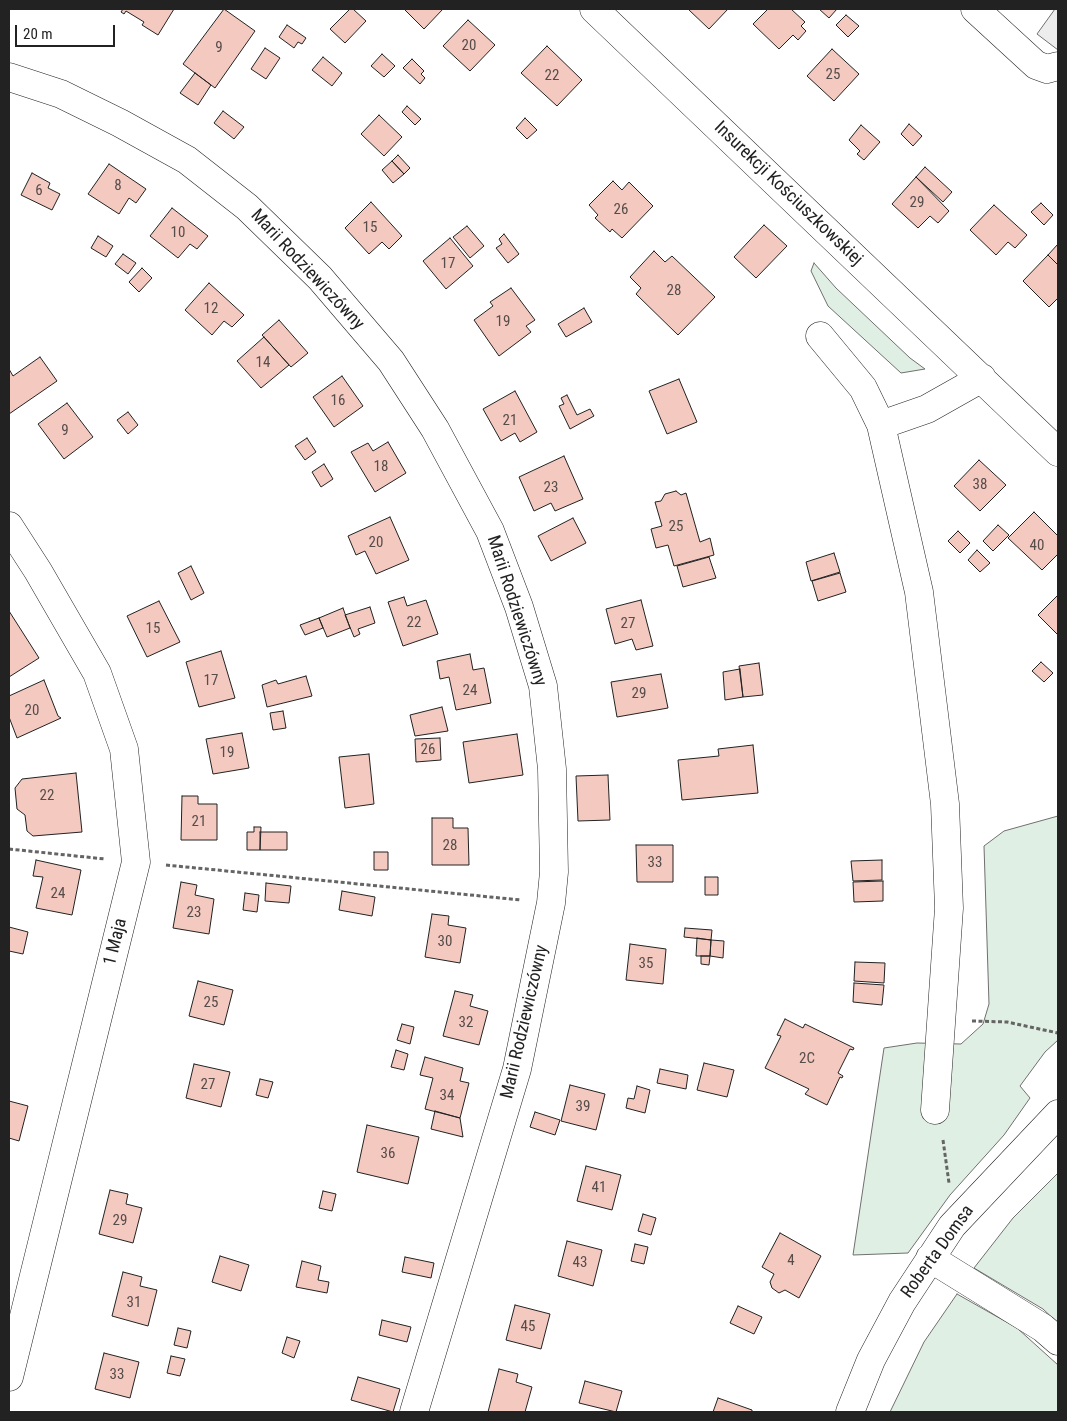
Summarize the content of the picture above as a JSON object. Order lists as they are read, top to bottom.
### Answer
{
  "streets": {
    "street": [
      "Insurekcji Kościuszkowskiej",
      "Marii Rodziewiczówny",
      "1 Maja",
      "Roberta Domsa"
    ]
  },
  "house_numbers": [
    "20",
    "9",
    "25",
    "22",
    "8",
    "6",
    "29",
    "26",
    "15",
    "10",
    "17",
    "28",
    "12",
    "19",
    "14",
    "16",
    "21",
    "9",
    "18",
    "38",
    "23",
    "25",
    "20",
    "40",
    "22",
    "27",
    "15",
    "17",
    "24",
    "29",
    "20",
    "26",
    "19",
    "22",
    "21",
    "28",
    "33",
    "24",
    "23",
    "30",
    "35",
    "25",
    "32",
    "2C",
    "27",
    "34",
    "39",
    "36",
    "41",
    "29",
    "4",
    "43",
    "31",
    "45",
    "33"
  ],
  "scale_bar": "20 m"
}
